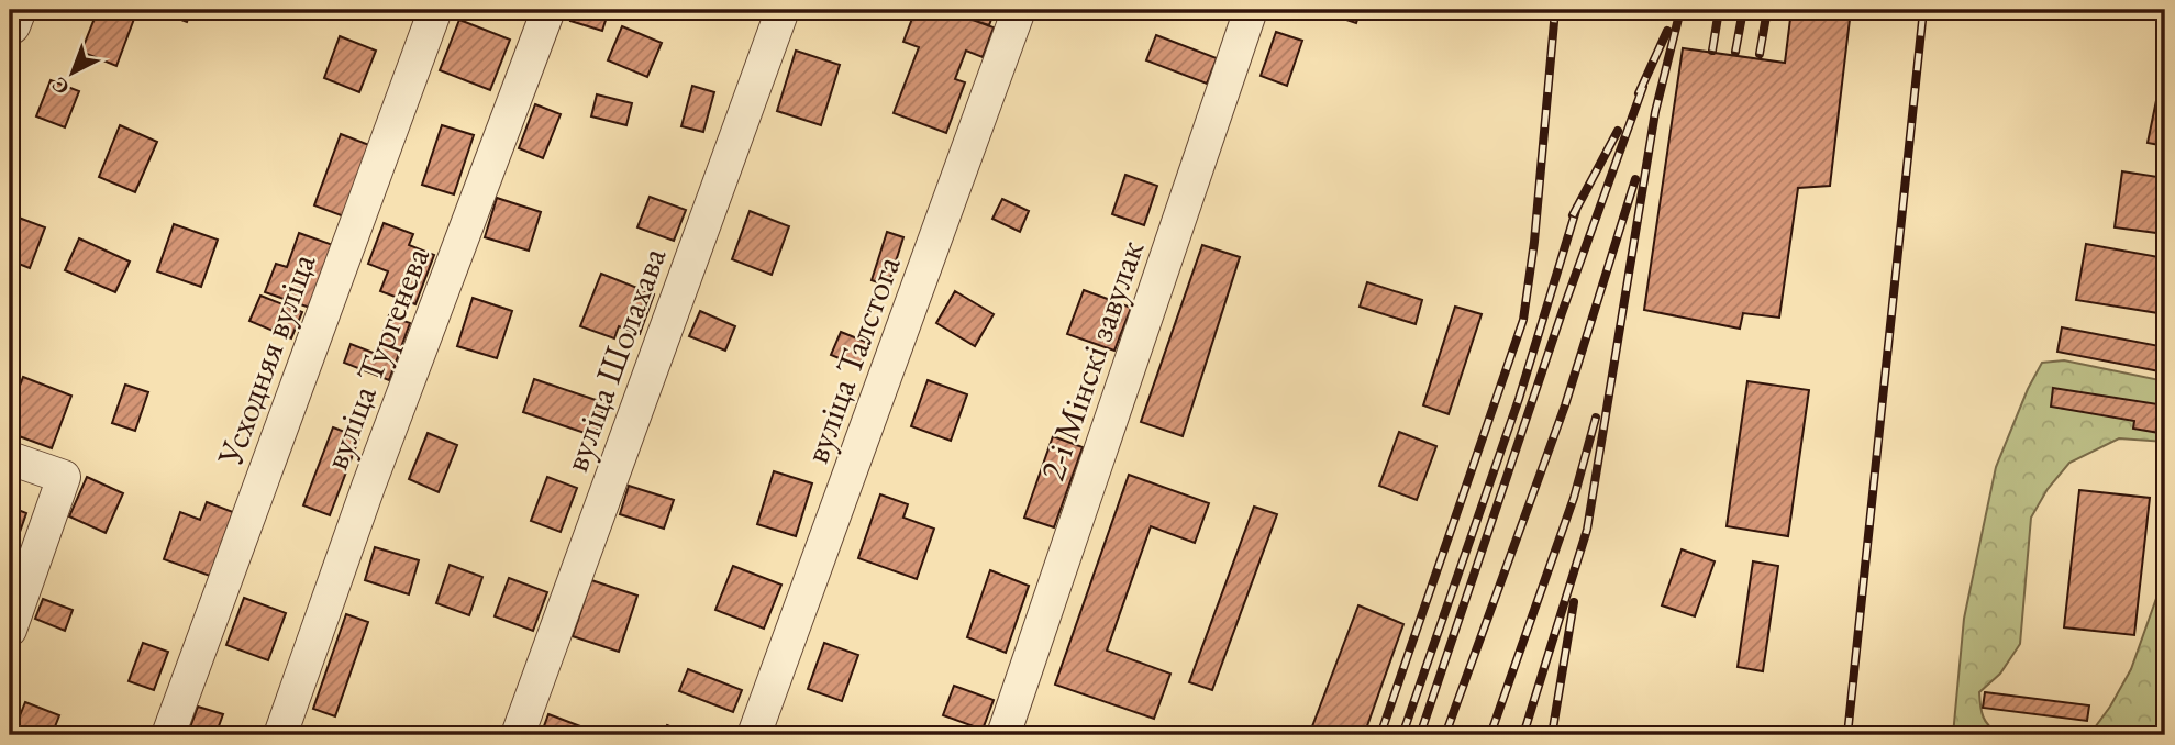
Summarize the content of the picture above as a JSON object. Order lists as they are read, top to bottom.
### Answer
{
  "streets": {
    "street": [
      "вуліца Тургенева",
      "Усходняя вуліца",
      "вуліца Шолахава",
      "вуліца Талстога",
      "2-і Мінскі завулак"
    ]
  },
  "north": "bottom left"
}
